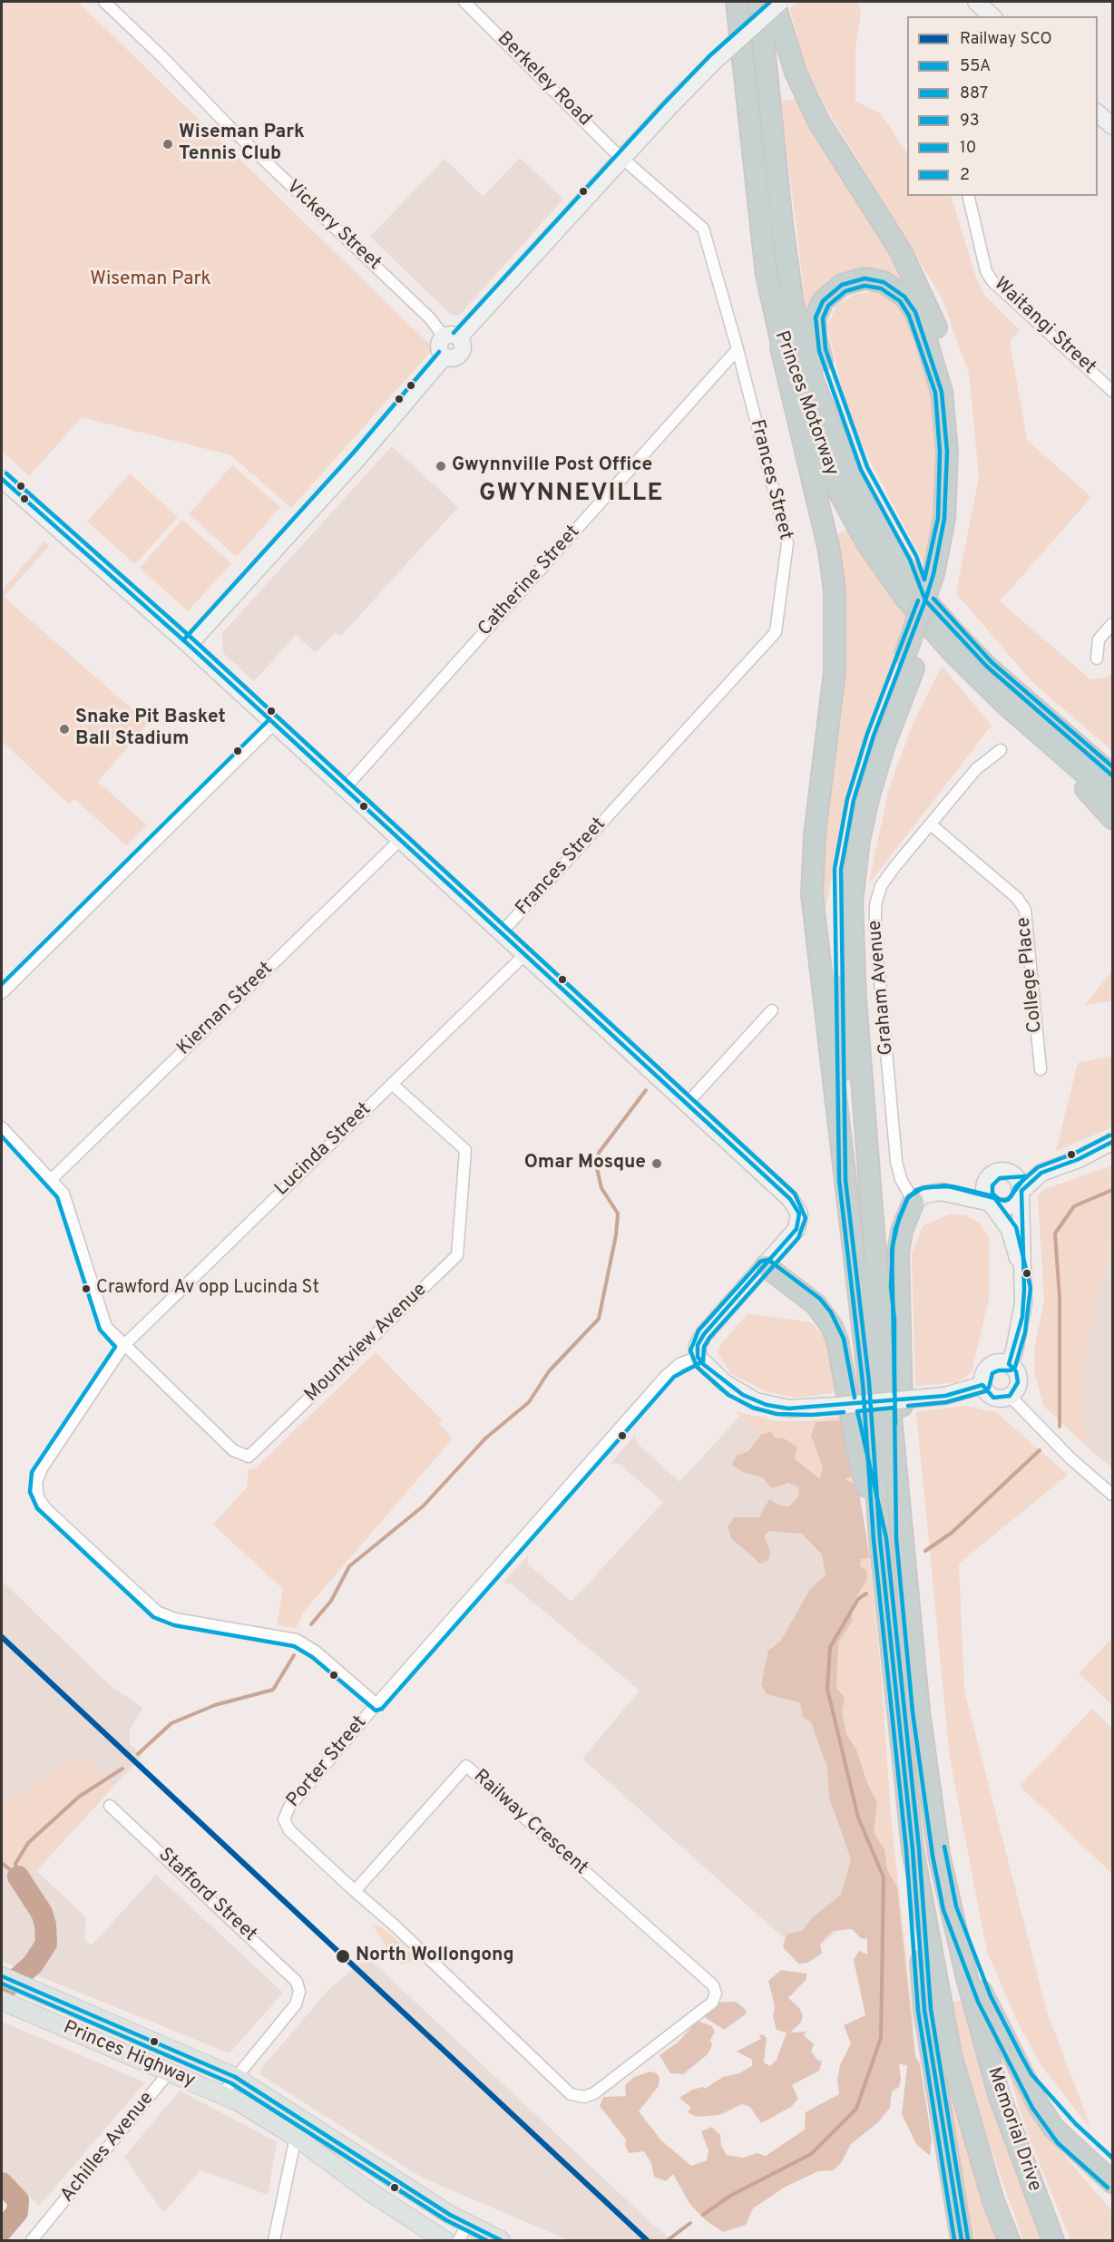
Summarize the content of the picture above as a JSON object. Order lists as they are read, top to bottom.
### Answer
{
  "streets": {
    "highway": ["Princes Motorway", "Memorial Drive"],
    "main road": ["Princes Highway", "Achilles Avenue"],
    "street": [
      "Berkeley Road",
      "Vickery Street",
      "Waitangi Street",
      "Frances Street",
      "Catherine Street",
      "College Place",
      "Graham Avenue",
      "Kiernan Street",
      "Lucinda Street",
      "Mountview Avenue",
      "Porter Street",
      "Railway Crescent",
      "Stafford Street"
    ]
  },
  "crossings": [
    ["Berkeley Road", "Frances Street"],
    ["Frances Street", "Catherine Street"],
    ["College Place", "Graham Avenue"],
    ["Lucinda Street", "Mountview Avenue"],
    ["Lucinda Street", "Porter Street"],
    ["Porter Street", "Railway Crescent"],
    ["Stafford Street", "Princes Highway"],
    ["Princes Highway", "Achilles Avenue"]
  ],
  "districts": ["GWYNNEVILLE"],
  "parks": ["Wiseman Park"],
  "places": [
    "Wiseman Park Tennis Club",
    "Gwynnville Post Office",
    "Snake Pit Basket Ball Stadium",
    "Omar Mosque",
    "Crawford Av opp Lucinda St",
    "North Wollongong"
  ],
  "lines": [
    "transit line 10",
    "transit line 55A",
    "transit line 93",
    "transit line 887",
    "rail line SCO",
    "transit line 2"
  ],
  "legend": [
    "Railway SCO",
    "55A",
    "887",
    "93",
    "10",
    "2"
  ]
}
